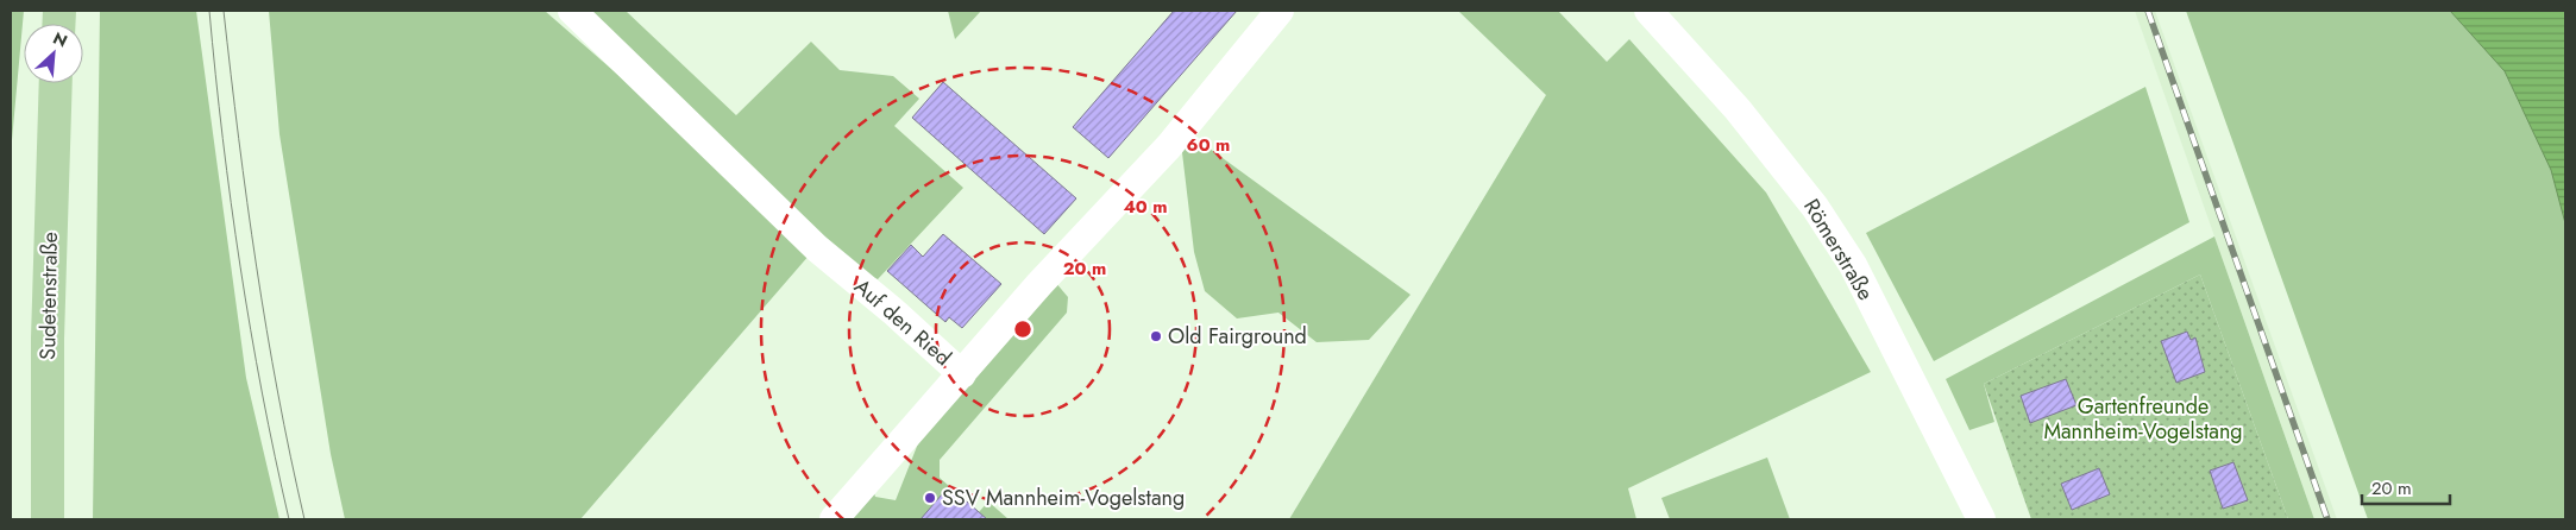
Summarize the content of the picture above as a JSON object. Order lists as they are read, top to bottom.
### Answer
{
  "streets": {
    "main road": ["Sudetenstraße"],
    "street": ["Römerstraße", "Auf den Ried"]
  },
  "parks": ["Gartenfreunde Mannheim-Vogelstang"],
  "places": ["Old Fairground", "SSV Mannheim-Vogelstang"],
  "scale_bar": "20 m",
  "north": "top right",
  "rings": ["60 m", "40 m", "20 m"]
}
